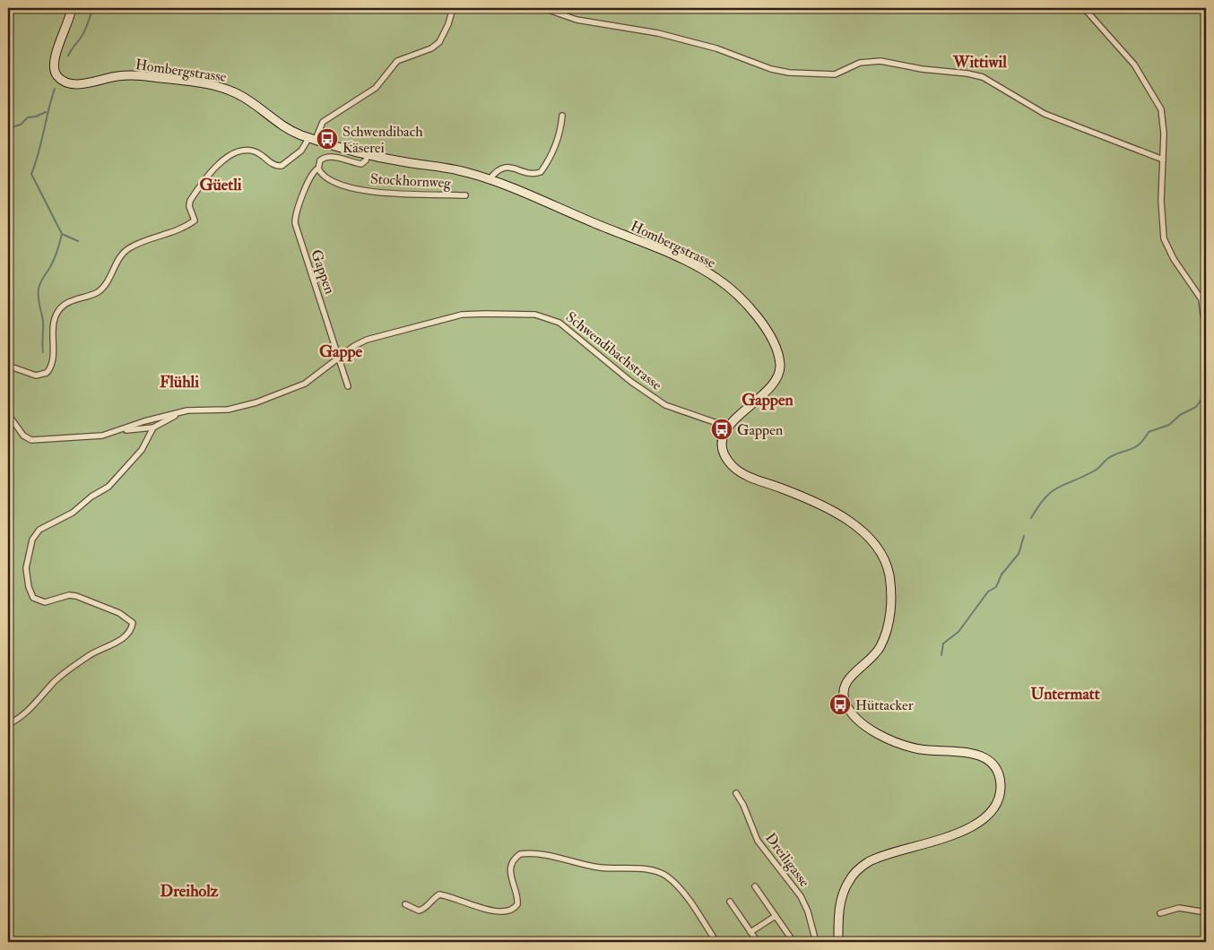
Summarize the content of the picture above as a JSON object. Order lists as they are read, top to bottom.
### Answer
{
  "streets": {
    "street": [
      "Hombergstrasse",
      "Stockhornweg",
      "Gappen",
      "Schwendibachstrasse",
      "Dreiligasse"
    ]
  },
  "crossings": [
    ["Hombergstrasse", "Stockhornweg"],
    ["Hombergstrasse", "Schwendibachstrasse"],
    ["Stockhornweg", "Gappen"],
    ["Gappen", "Schwendibachstrasse"]
  ],
  "districts": [
    "Wittiwil",
    "Güetli",
    "Gappe",
    "Flühli",
    "Gappen",
    "Untermatt",
    "Dreiholz"
  ],
  "places": {
    "bus stop": ["Schwendibach Käserei", "Gappen", "Hüttacker"]
  }
}
